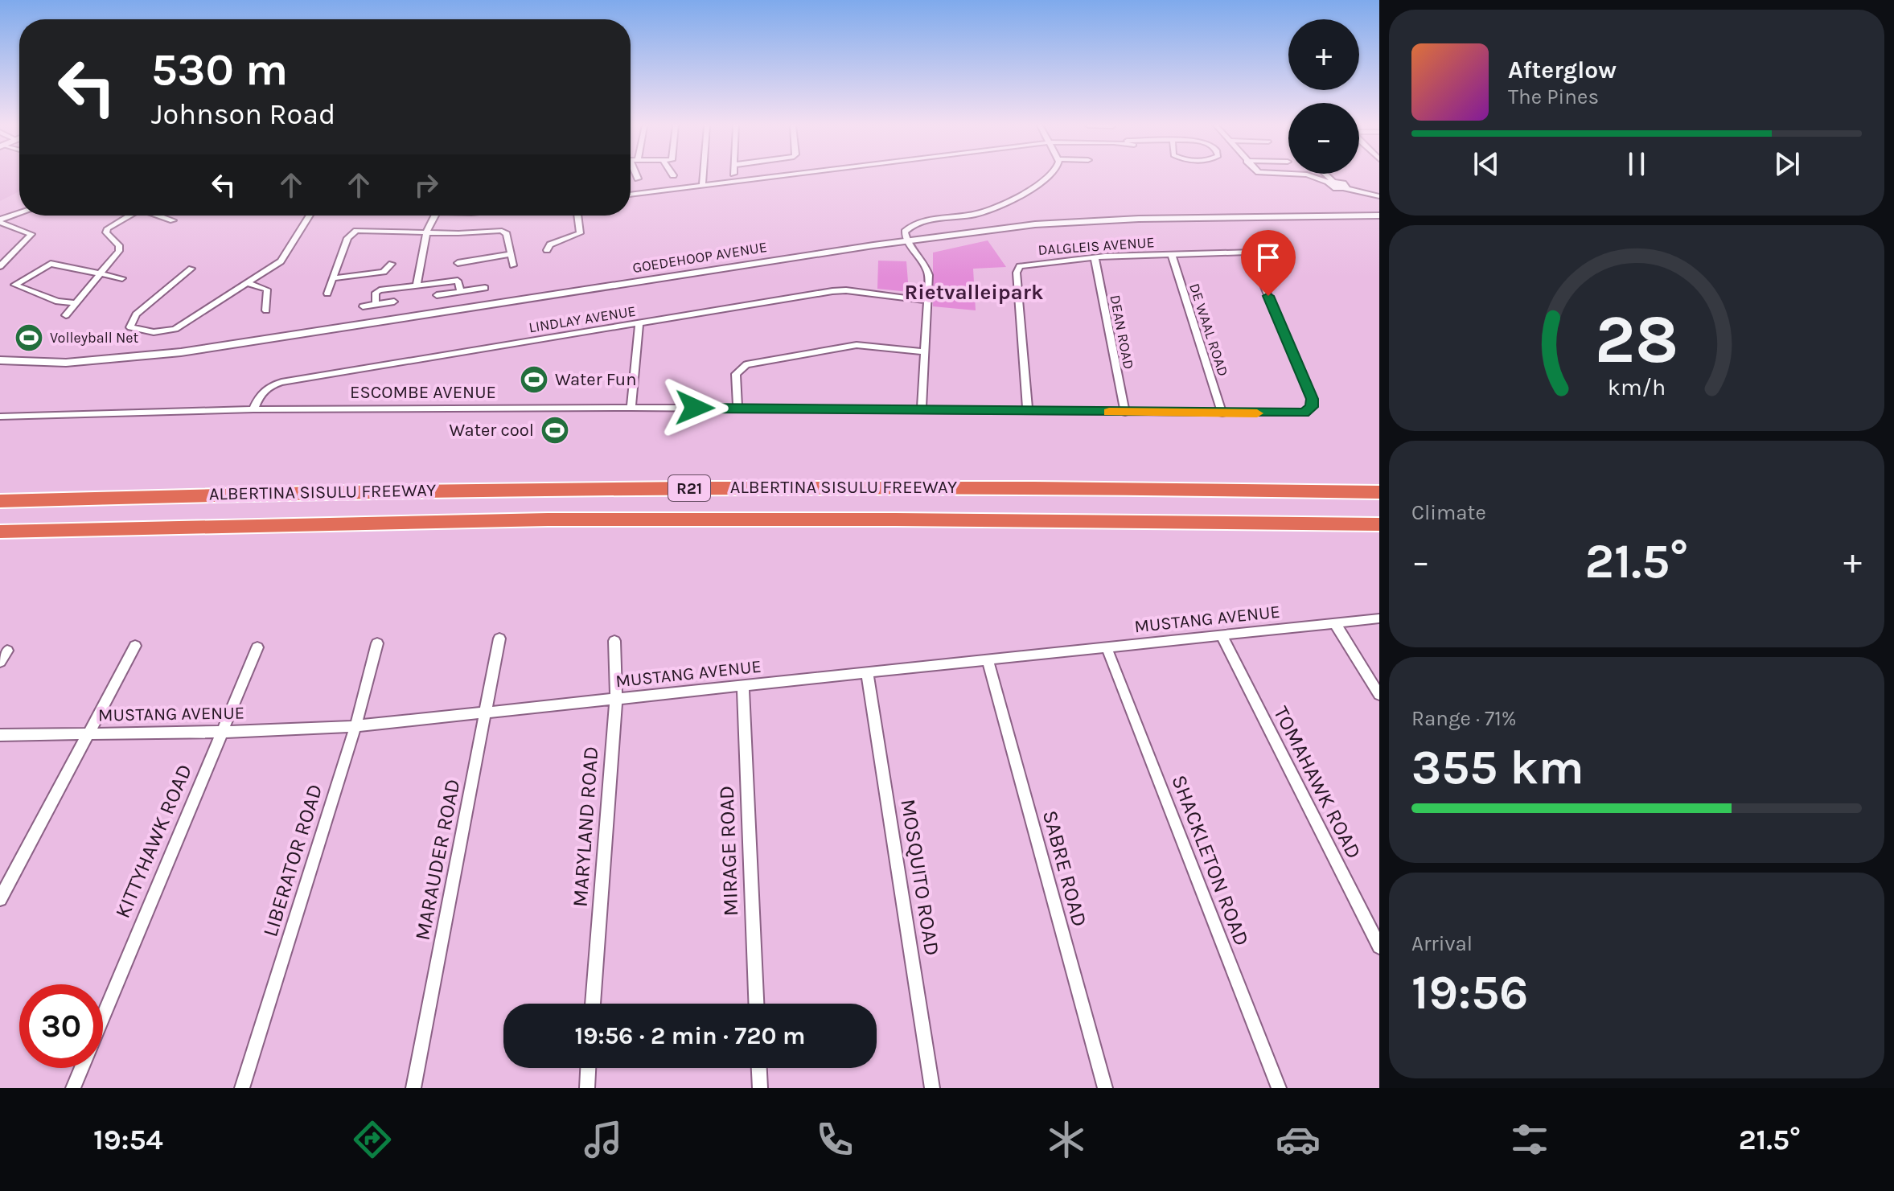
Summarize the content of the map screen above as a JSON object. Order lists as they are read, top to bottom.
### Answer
{
  "streets": {
    "highway": ["ALBERTINA SISULU FREEWAY", "R21"],
    "main road": ["GOEDEHOOP AVENUE"],
    "street": [
      "DALGLEIS AVENUE",
      "LINDLAY AVENUE",
      "DE WAAL ROAD",
      "DEAN ROAD",
      "ESCOMBE AVENUE",
      "MUSTANG AVENUE",
      "TOMAHAWK ROAD",
      "MARYLAND ROAD",
      "KITTYHAWK ROAD",
      "MIRAGE ROAD",
      "MARAUDER ROAD",
      "LIBERATOR ROAD",
      "SHACKLETON ROAD",
      "SABRE ROAD",
      "MOSQUITO ROAD"
    ]
  },
  "crossings": [
    ["DALGLEIS AVENUE", "DE WAAL ROAD"],
    ["DALGLEIS AVENUE", "DEAN ROAD"],
    ["DALGLEIS AVENUE", "ESCOMBE AVENUE"],
    ["LINDLAY AVENUE", "ESCOMBE AVENUE"],
    ["DE WAAL ROAD", "ESCOMBE AVENUE"],
    ["DEAN ROAD", "ESCOMBE AVENUE"],
    ["MUSTANG AVENUE", "TOMAHAWK ROAD"],
    ["MUSTANG AVENUE", "MARYLAND ROAD"],
    ["MUSTANG AVENUE", "KITTYHAWK ROAD"],
    ["MUSTANG AVENUE", "MIRAGE ROAD"],
    ["MUSTANG AVENUE", "MARAUDER ROAD"],
    ["MUSTANG AVENUE", "LIBERATOR ROAD"],
    ["MUSTANG AVENUE", "SHACKLETON ROAD"],
    ["MUSTANG AVENUE", "SABRE ROAD"],
    ["MUSTANG AVENUE", "MOSQUITO ROAD"]
  ],
  "districts": ["Rietvalleipark"],
  "places": {
    "sports": ["Volleyball Net", "Water Fun", "Water cool"]
  },
  "page": {
    "map_buttons": ["+", "−"],
    "turn": ["530 m", "Johnson Road"],
    "song": ["Afterglow", "The Pines"],
    "tile": [
      "Climate",
      ["Range · 71%", "355 km"],
      ["Arrival", "19:56"]
    ],
    "heat": ["−", "21.5°", "+"],
    "limit": "30",
    "trip": "19:56 · 2 min · 720 m",
    "tabs": ["19:54", "21.5°"],
    "gauge": ["28", "km/h"]
  }
}
